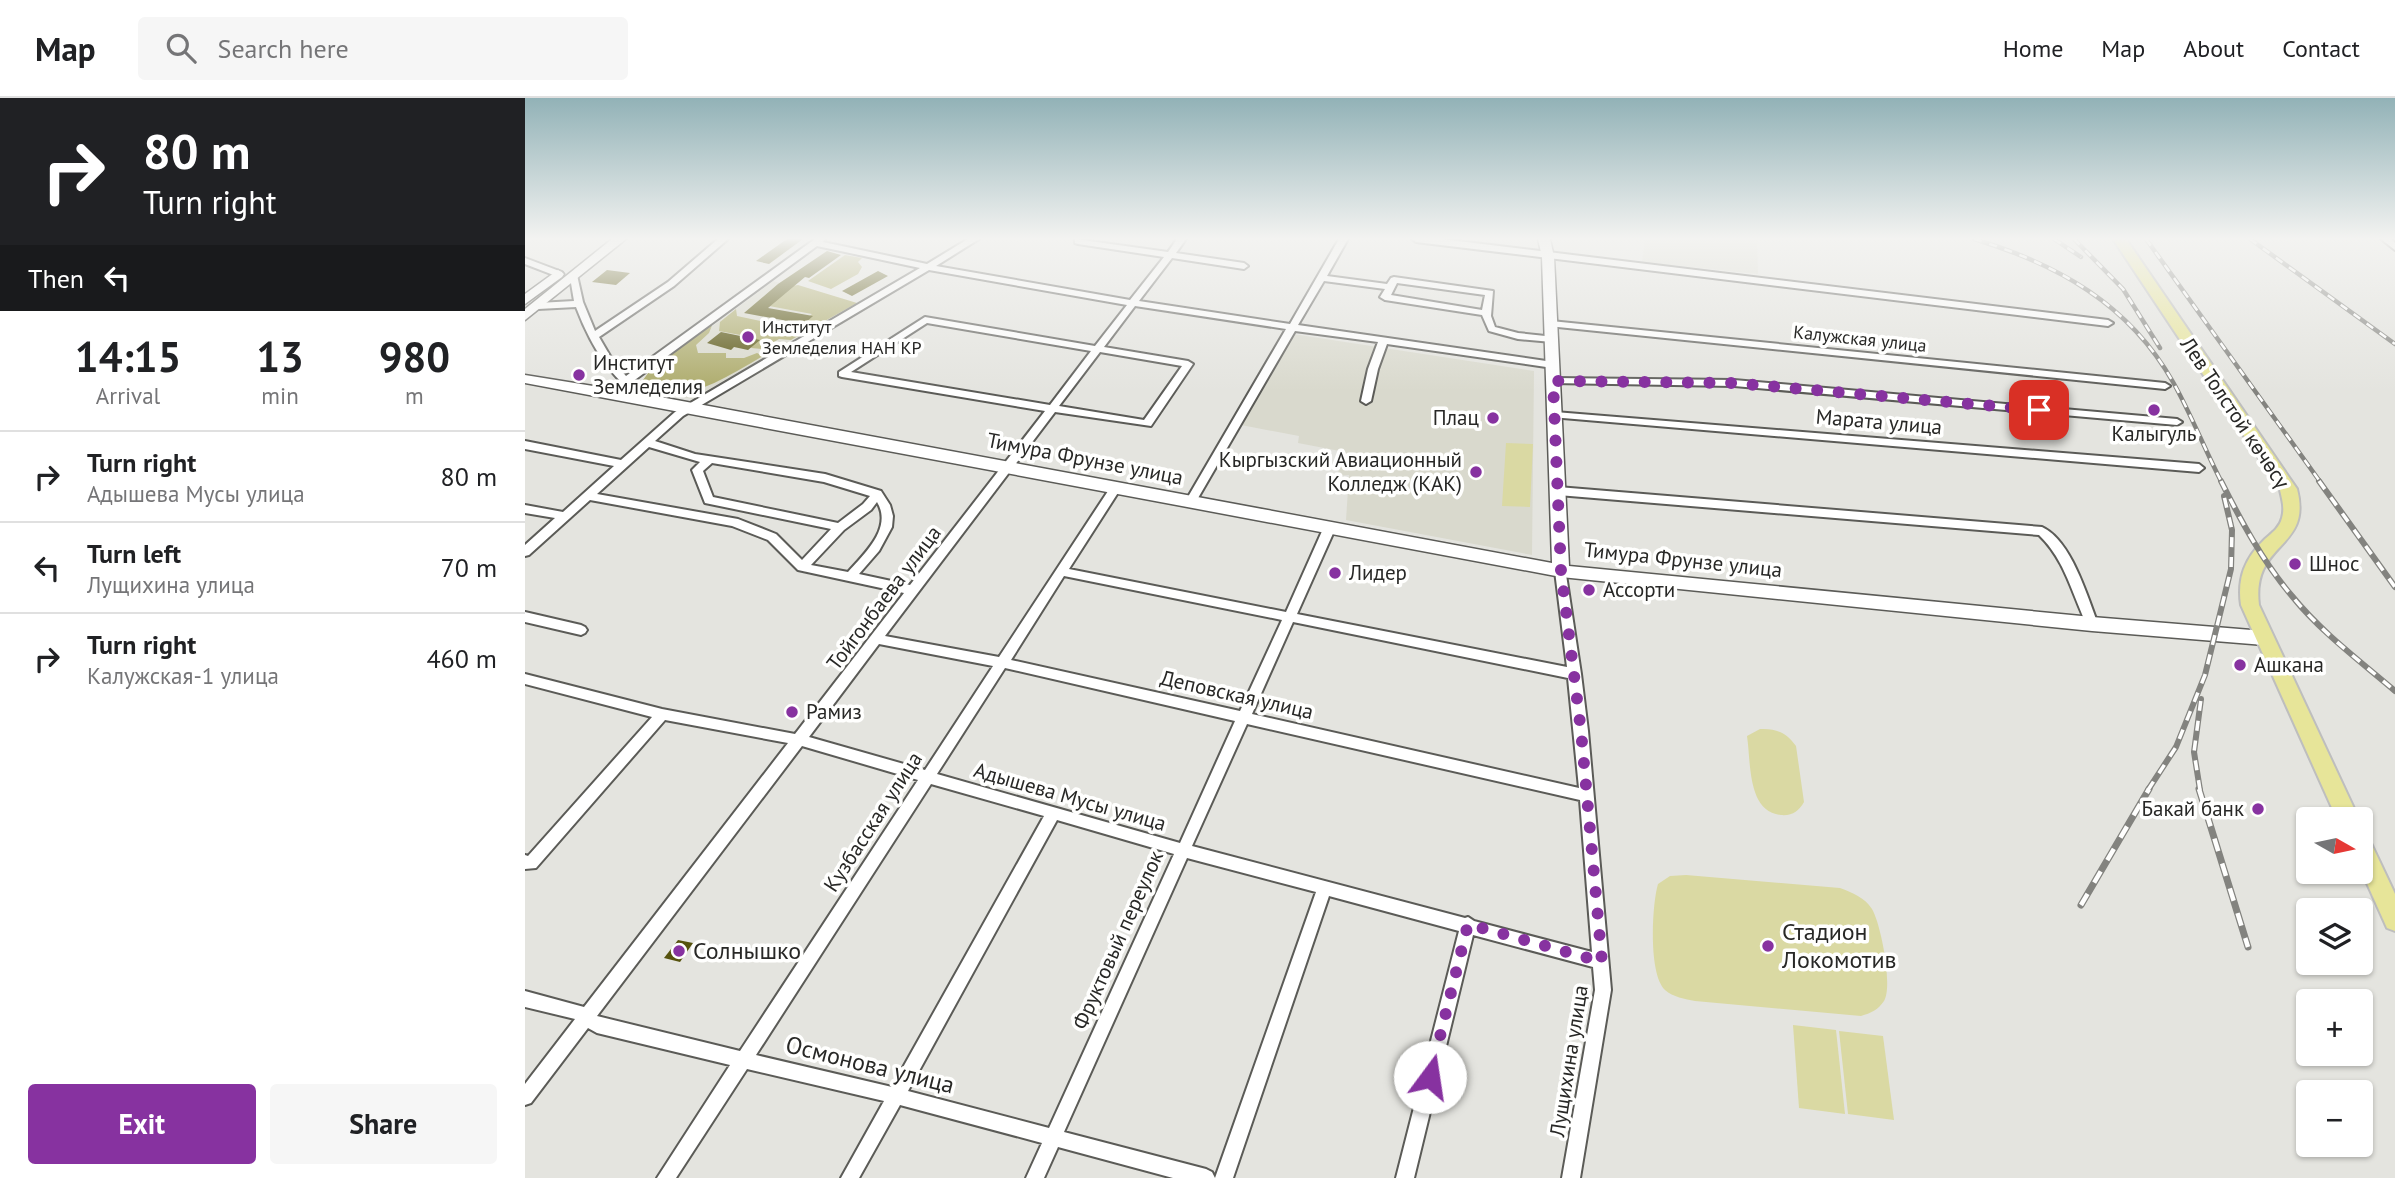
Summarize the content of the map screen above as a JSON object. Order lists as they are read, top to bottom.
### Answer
{
  "streets": {
    "main road": ["Лев Толстой көчөсү", "Тимура Фрунзе улица", "Лущихина улица"],
    "street": [
      "Калужская улица",
      "Марата улица",
      "Тойгонбаева улица",
      "Деповская улица",
      "Адышева Мусы улица",
      "Кузбасская улица",
      "Фруктовый переулок",
      "Осмонова улица"
    ]
  },
  "crossings": [
    ["Калужская улица", "Лущихина улица"],
    ["Лев Толстой көчөсү", "Тимура Фрунзе улица"],
    ["Марата улица", "Лущихина улица"],
    ["Тимура Фрунзе улица", "Тойгонбаева улица"],
    ["Тимура Фрунзе улица", "Кузбасская улица"],
    ["Тимура Фрунзе улица", "Фруктовый переулок"],
    ["Тимура Фрунзе улица", "Лущихина улица"],
    ["Тойгонбаева улица", "Деповская улица"],
    ["Тойгонбаева улица", "Адышева Мусы улица"],
    ["Тойгонбаева улица", "Осмонова улица"],
    ["Деповская улица", "Кузбасская улица"],
    ["Деповская улица", "Фруктовый переулок"],
    ["Деповская улица", "Лущихина улица"],
    ["Адышева Мусы улица", "Кузбасская улица"],
    ["Адышева Мусы улица", "Фруктовый переулок"],
    ["Адышева Мусы улица", "Лущихина улица"],
    ["Кузбасская улица", "Осмонова улица"],
    ["Фруктовый переулок", "Осмонова улица"]
  ],
  "places": [
    "Институт Земледелия НАН КР",
    "Институт Земледелия",
    "Калыгуль",
    "Плац",
    "Кыргызский Авиационный Колледж (КАК)",
    "Шнос",
    "Лидер",
    "Ассорти",
    "Ашкана",
    "Рамиз",
    "Бакай банк",
    "Стадион Локомотив",
    "Солнышко"
  ],
  "north": "right",
  "page": {
    "header": "Map",
    "search": "Search here",
    "nav": [
      "Home",
      "Map",
      "About",
      "Contact"
    ],
    "turn": ["80 m", "Turn right"],
    "then": "Then",
    "eta": [
      "14:15",
      "Arrival",
      "13",
      "min",
      "980",
      "m"
    ],
    "list": [
      {
        "name": "Turn right",
        "note": "Адышева Мусы улица",
        "value": "80 m"
      },
      {
        "name": "Turn left",
        "note": "Лущихина улица",
        "value": "70 m"
      },
      {
        "name": "Turn right",
        "note": "Калужская-1 улица",
        "value": "460 m"
      }
    ],
    "map_buttons": ["+", "−"],
    "buttons": ["Exit", "Share"]
  }
}
